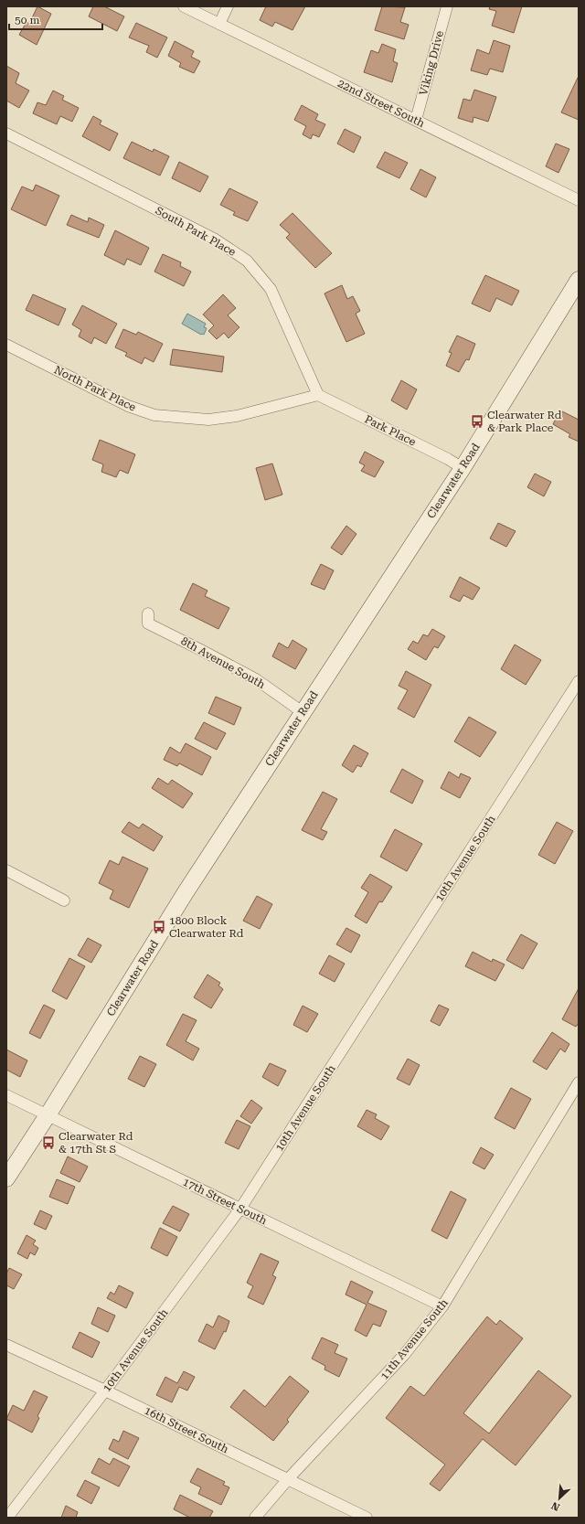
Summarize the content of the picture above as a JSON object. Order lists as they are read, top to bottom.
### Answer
{
  "streets": {
    "street": [
      "Viking Drive",
      "22nd Street South",
      "South Park Place",
      "North Park Place",
      "Park Place",
      "Clearwater Road",
      "8th Avenue South",
      "10th Avenue South",
      "17th Street South",
      "11th Avenue South",
      "16th Street South"
    ]
  },
  "crossings": [
    ["Viking Drive", "22nd Street South"],
    ["South Park Place", "North Park Place"],
    ["South Park Place", "Park Place"],
    ["North Park Place", "Park Place"],
    ["Park Place", "Clearwater Road"],
    ["Clearwater Road", "8th Avenue South"],
    ["Clearwater Road", "17th Street South"],
    ["10th Avenue South", "17th Street South"],
    ["10th Avenue South", "16th Street South"],
    ["17th Street South", "11th Avenue South"],
    ["11th Avenue South", "16th Street South"]
  ],
  "places": {
    "bus stop": ["Clearwater Rd & Park Place", "1800 Block Clearwater Rd", "Clearwater Rd & 17th St S"]
  },
  "scale_bar": "50 m",
  "north": "bottom left"
}
